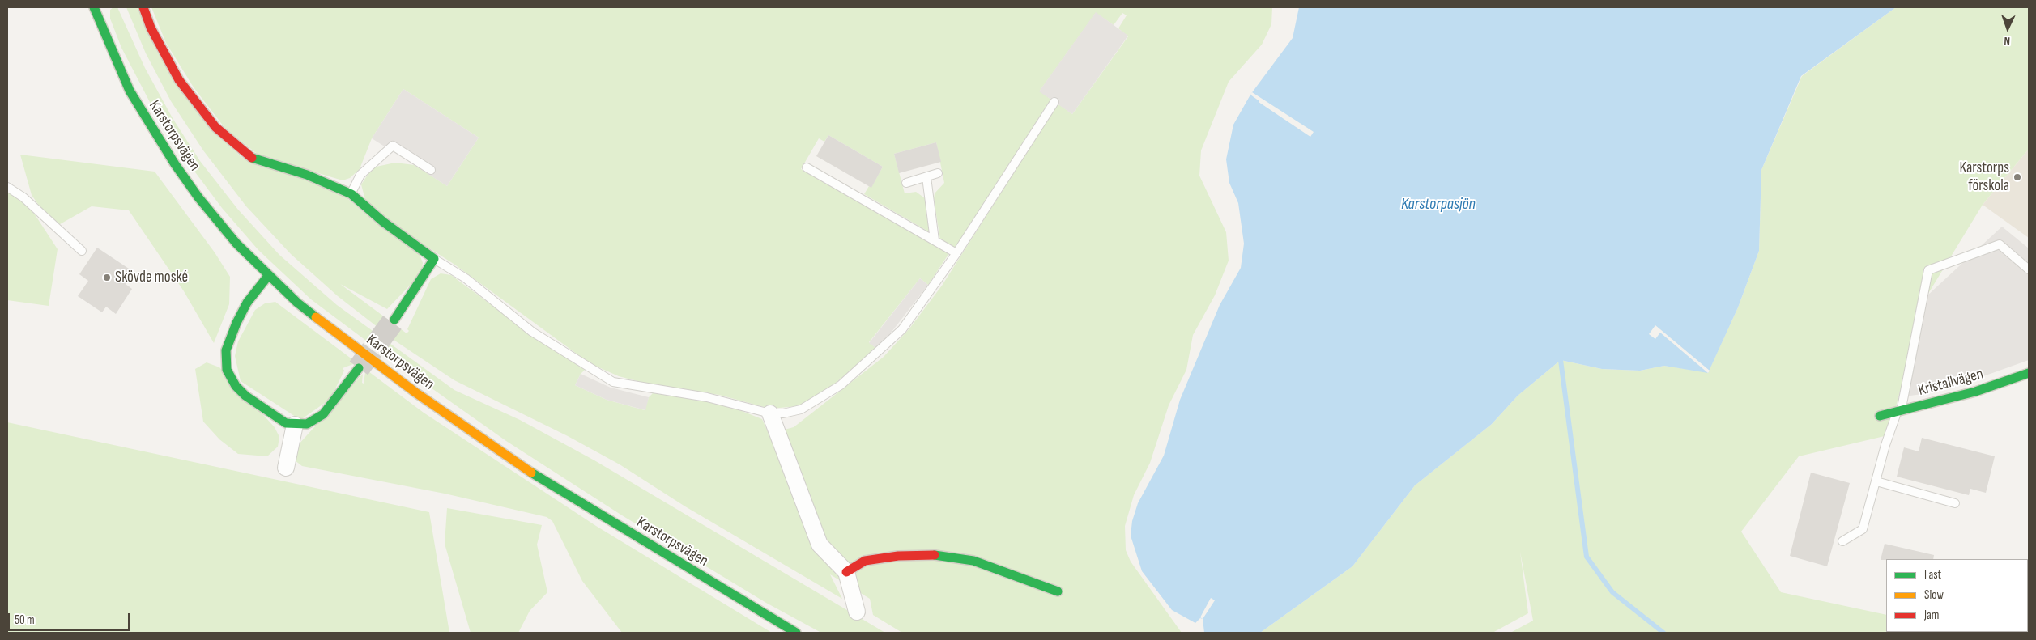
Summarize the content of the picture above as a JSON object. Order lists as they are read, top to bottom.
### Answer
{
  "streets": {
    "street": ["Karstorpsvägen", "Kristallvägen"]
  },
  "water": ["Karstorpasjön"],
  "places": ["Karstorps förskola", "Skövde moské"],
  "legend": ["Fast", "Slow", "Jam"],
  "scale_bar": "50 m",
  "north": "bottom"
}
